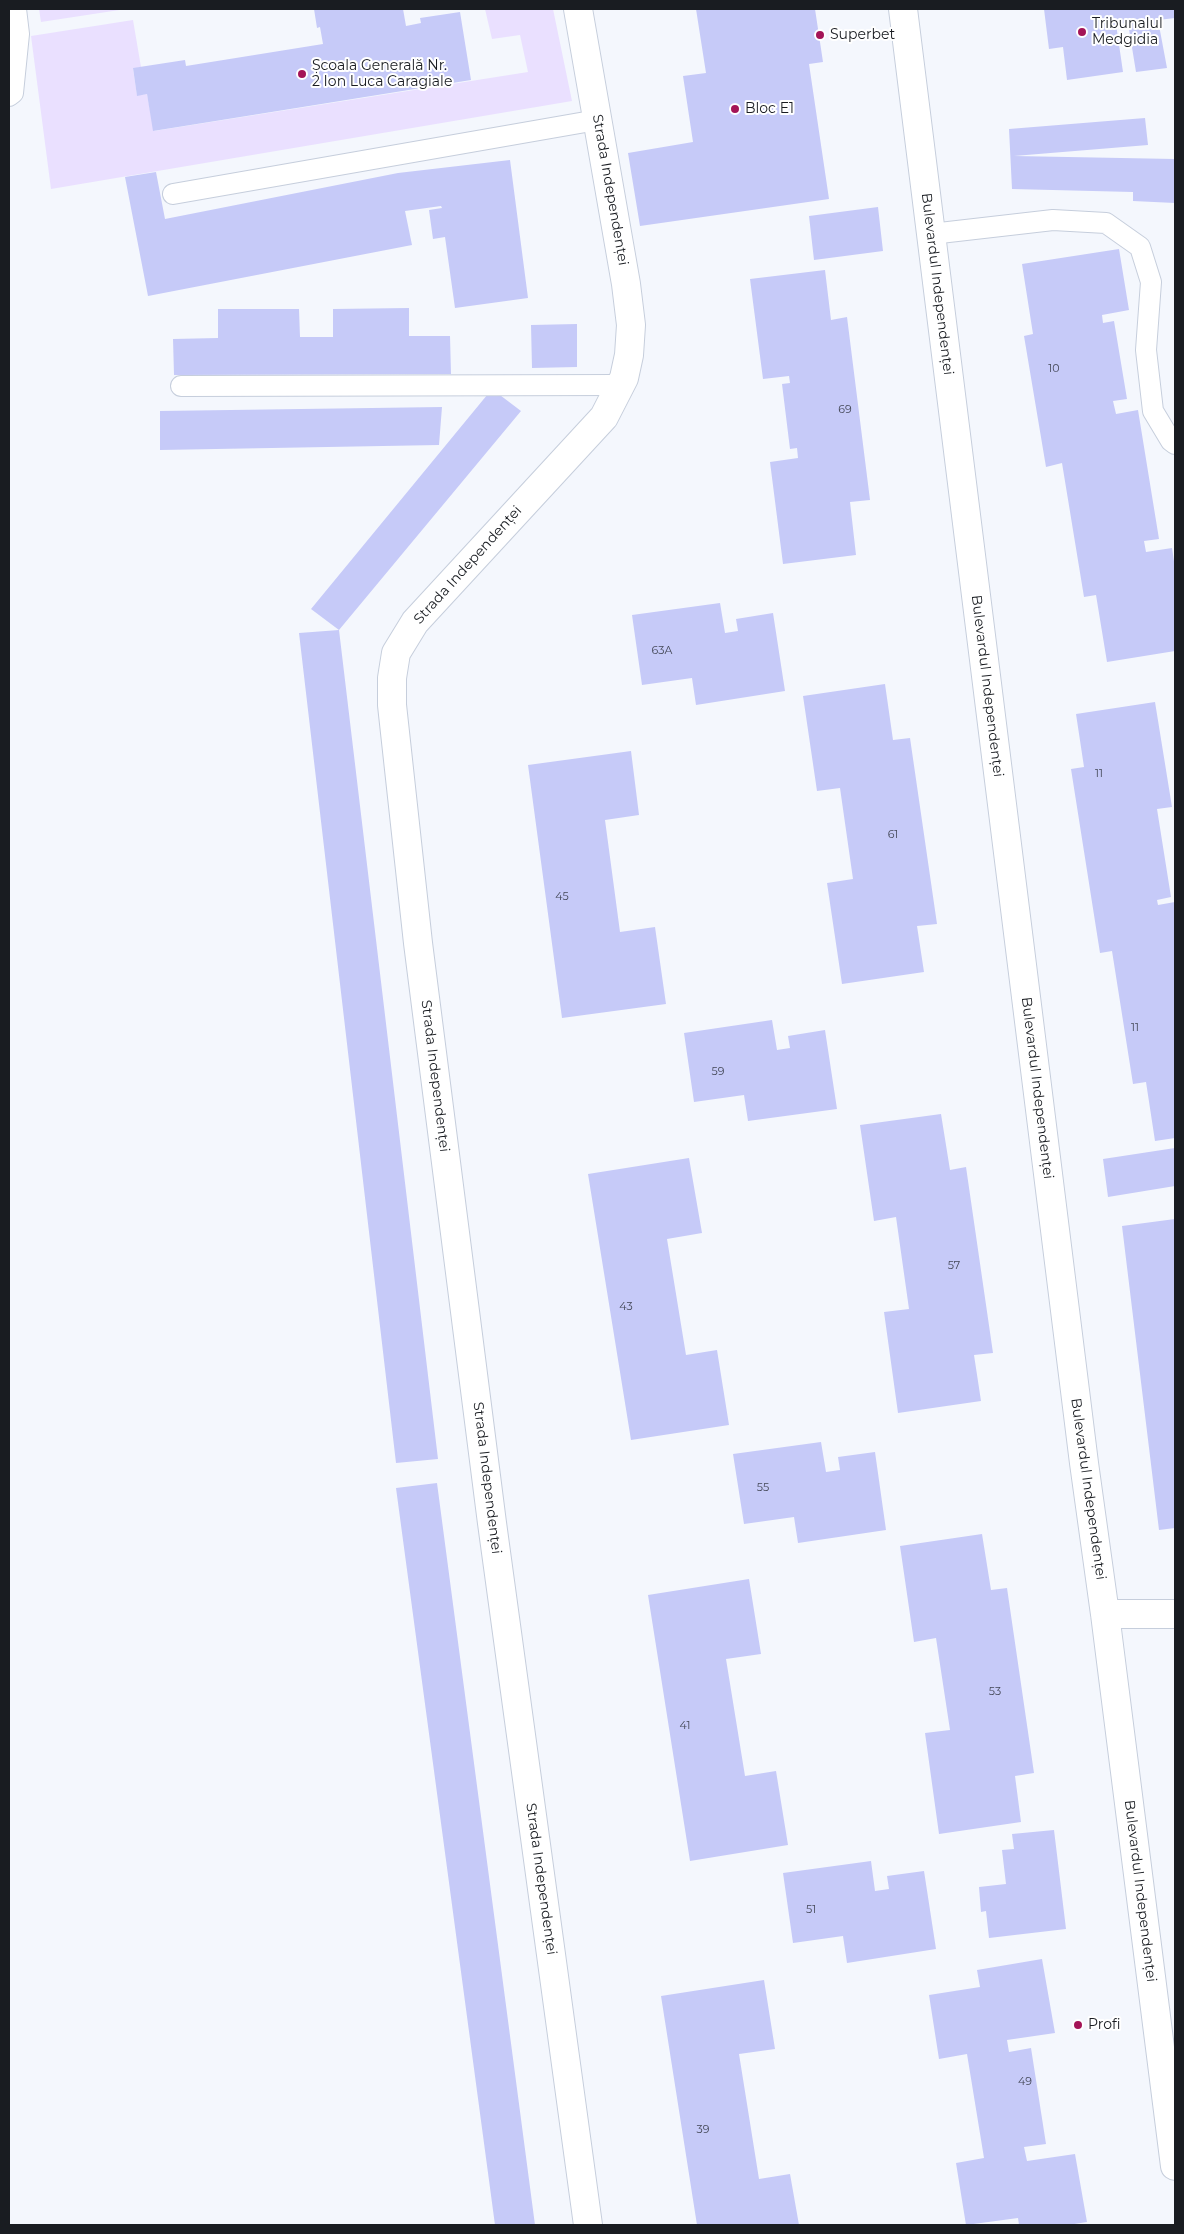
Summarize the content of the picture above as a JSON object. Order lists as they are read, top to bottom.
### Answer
{
  "streets": {
    "street": ["Strada Independenței", "Bulevardul Independenței"]
  },
  "places": [
    "Tribunalul Medgidia",
    "Superbet",
    "Școala Generală Nr. 2 Ion Luca Caragiale",
    "Bloc E1",
    "Profi"
  ],
  "house_numbers": [
    "10",
    "69",
    "63A",
    "11",
    "61",
    "45",
    "11",
    "59",
    "57",
    "43",
    "55",
    "53",
    "41",
    "51",
    "49",
    "39"
  ]
}
